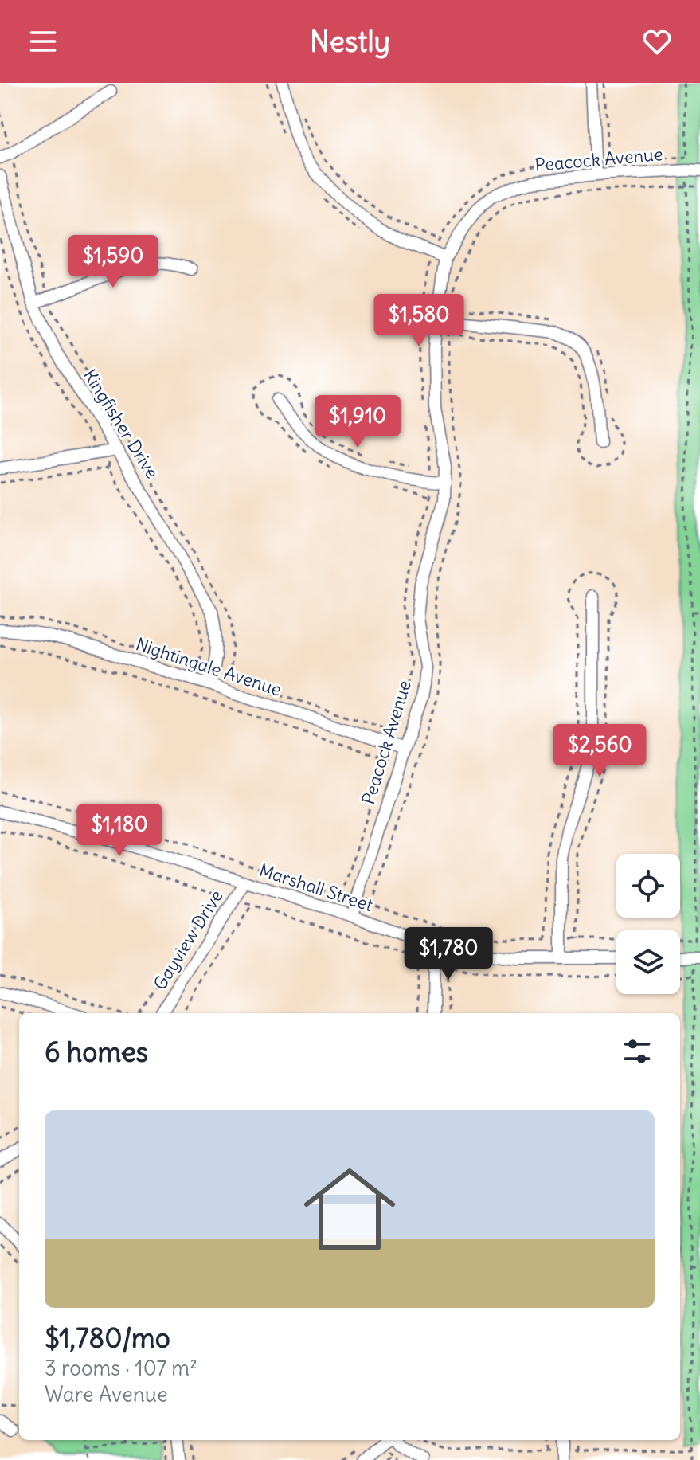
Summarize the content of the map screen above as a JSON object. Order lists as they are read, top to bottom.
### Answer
{
  "streets": {
    "street": [
      "Peacock Avenue",
      "Kingfisher Drive",
      "Nightingale Avenue",
      "Marshall Street",
      "Gayview Drive"
    ]
  },
  "crossings": [
    ["Peacock Avenue", "Nightingale Avenue"],
    ["Peacock Avenue", "Marshall Street"],
    ["Kingfisher Drive", "Nightingale Avenue"],
    ["Marshall Street", "Gayview Drive"]
  ],
  "page": {
    "header": "Nestly",
    "price": [
      "$1,590",
      "$1,580",
      "$1,910",
      "$2,560",
      "$1,180",
      "$1,780"
    ],
    "heading": "6 homes",
    "list": [
      {
        "name": "$1,780/mo",
        "note": "3 rooms · 107 m² · Ware Avenue"
      }
    ]
  }
}
